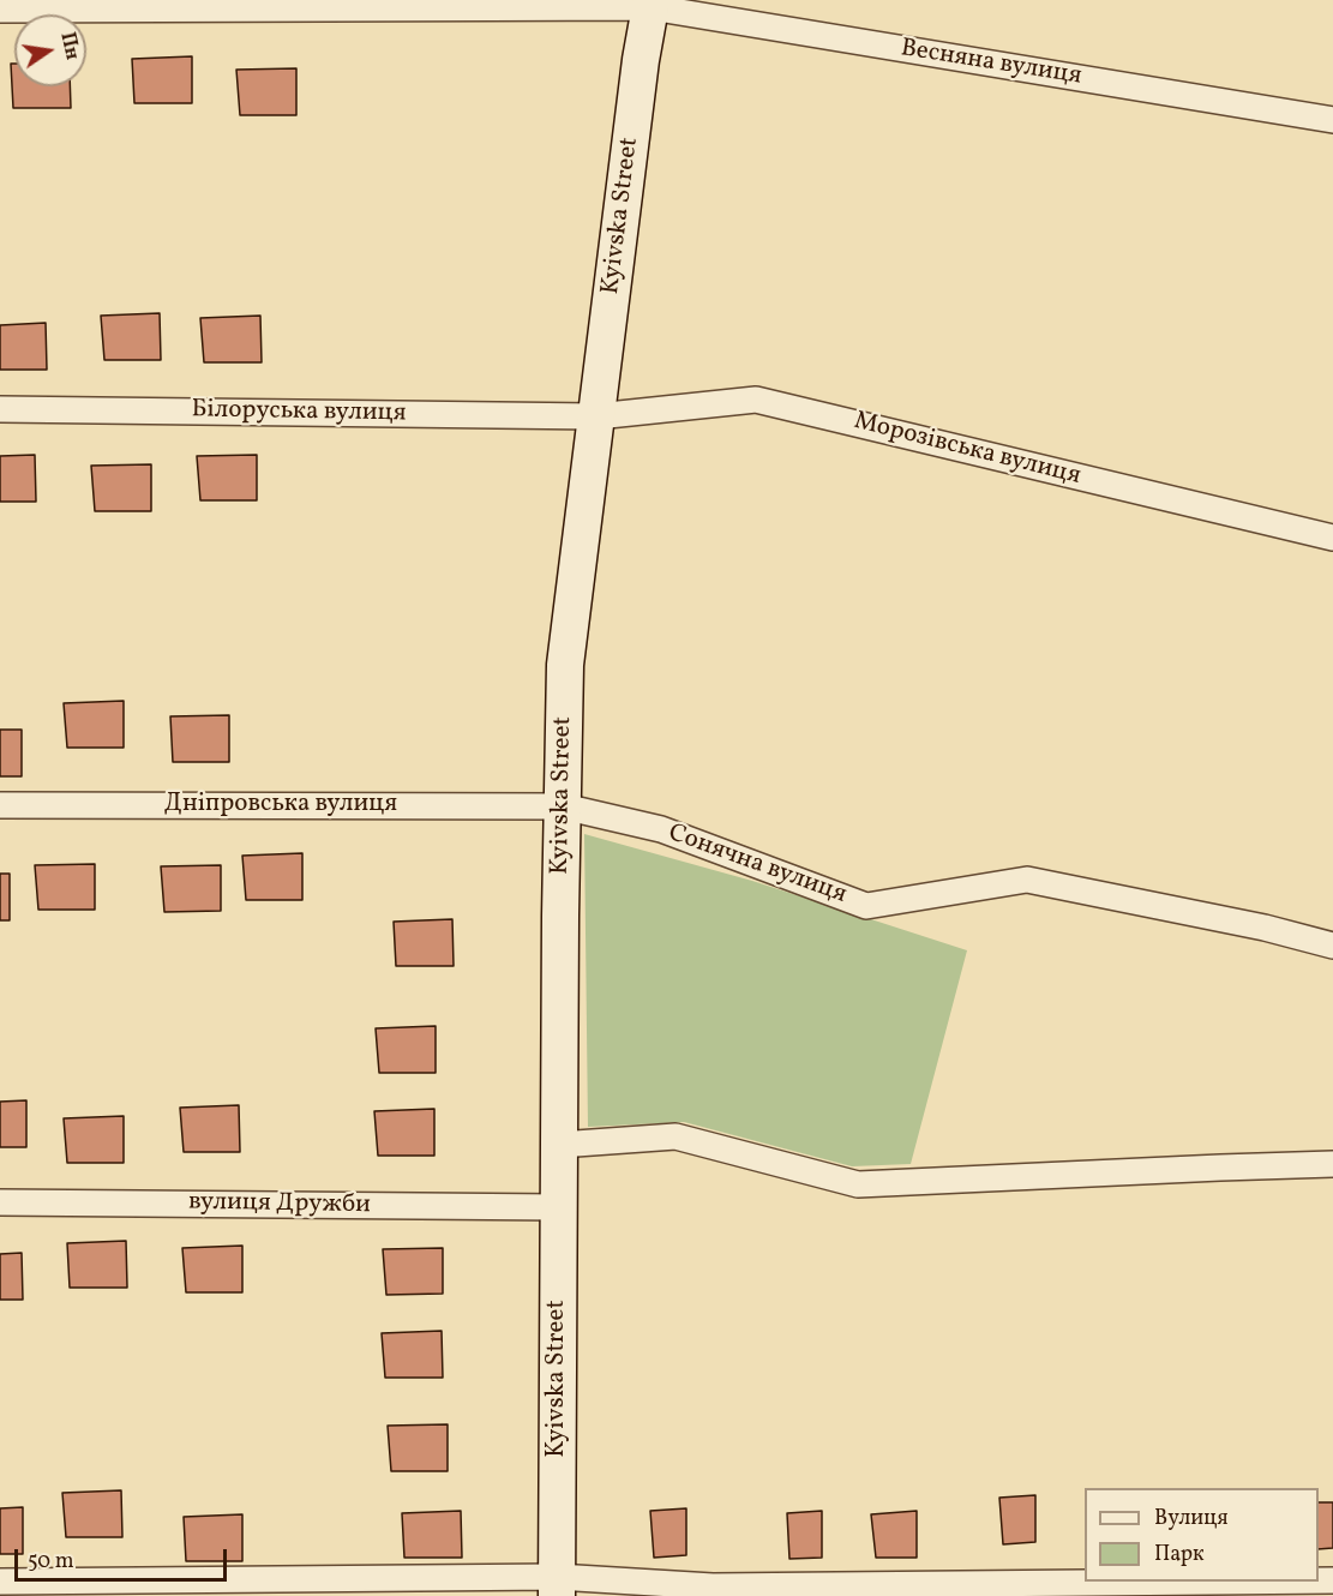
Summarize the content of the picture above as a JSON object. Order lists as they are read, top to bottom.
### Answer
{
  "streets": {
    "main road": ["Kyivska Street"],
    "street": [
      "Весняна вулиця",
      "Білоруська вулиця",
      "Морозівська вулиця",
      "Дніпровська вулиця",
      "Сонячна вулиця",
      "вулиця Дружби"
    ]
  },
  "crossings": [
    ["Весняна вулиця", "Kyivska Street"],
    ["Kyivska Street", "Білоруська вулиця"],
    ["Kyivska Street", "Морозівська вулиця"],
    ["Kyivska Street", "Дніпровська вулиця"],
    ["Kyivska Street", "Сонячна вулиця"],
    ["Kyivska Street", "вулиця Дружби"],
    ["Білоруська вулиця", "Морозівська вулиця"],
    ["Дніпровська вулиця", "Сонячна вулиця"]
  ],
  "legend": ["Вулиця", "Парк"],
  "scale_bar": "50 m",
  "north": "right"
}
